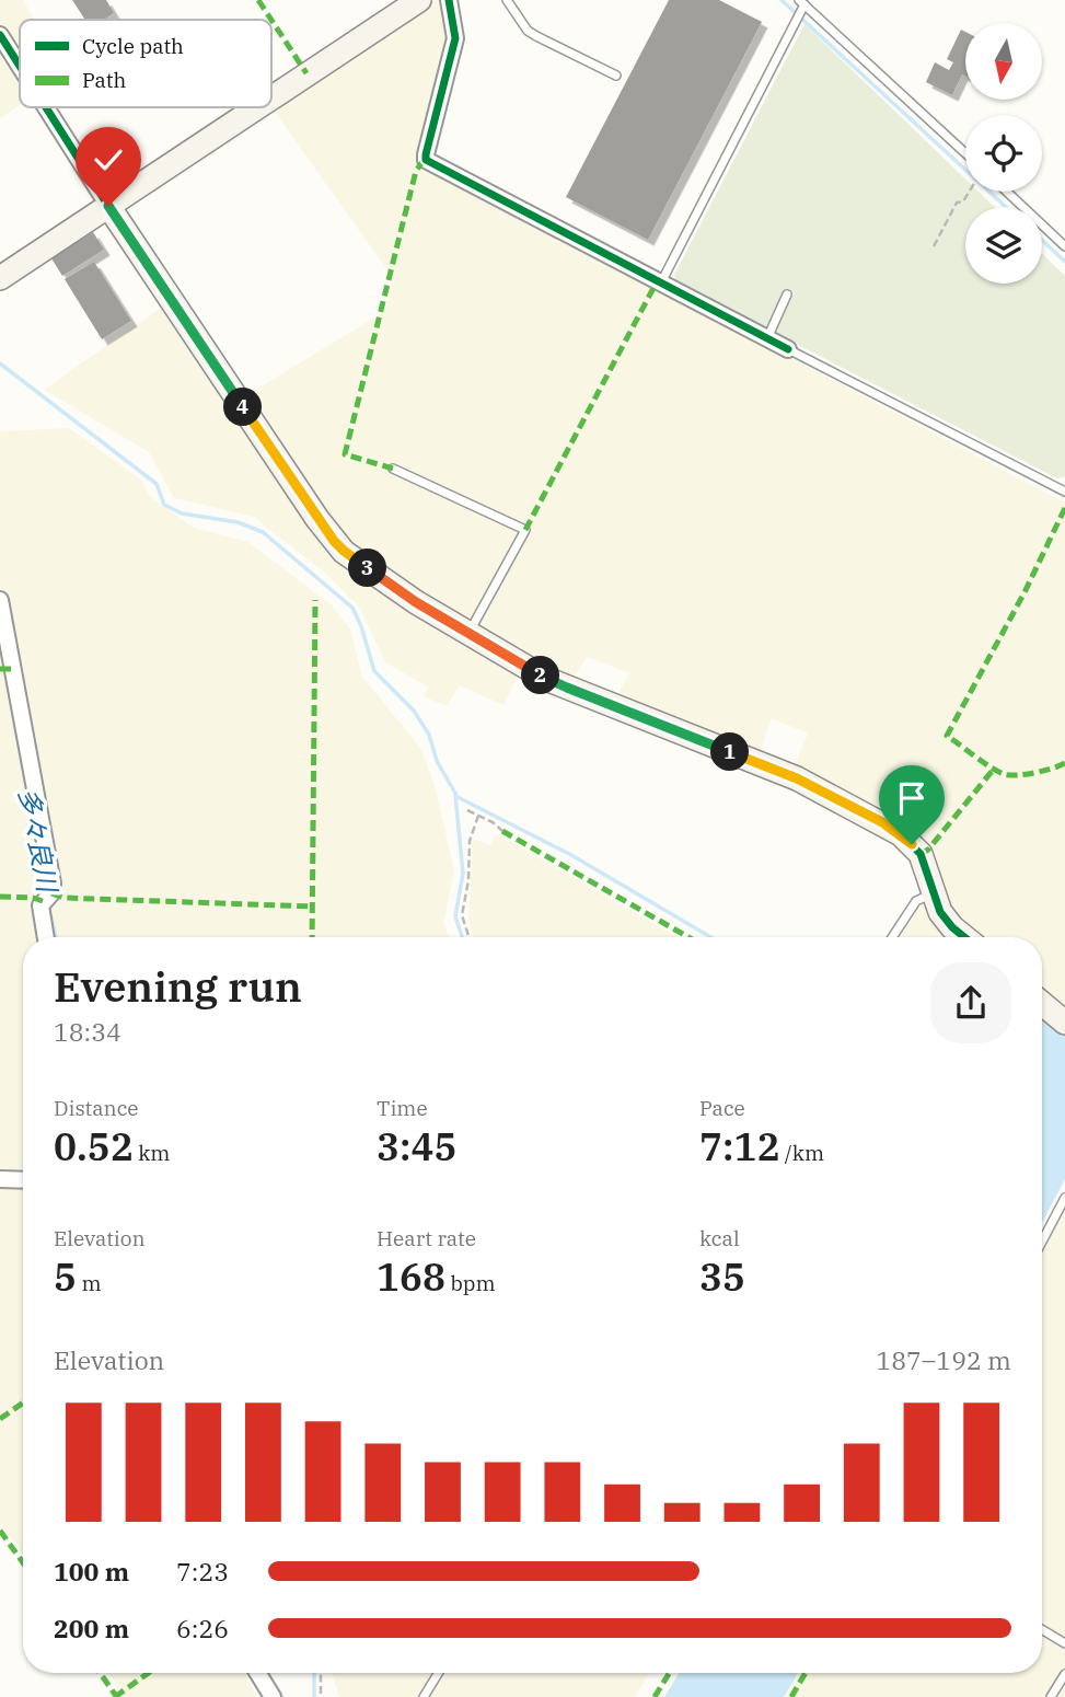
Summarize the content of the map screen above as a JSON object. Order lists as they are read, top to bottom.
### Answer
{
  "water": ["多々良川"],
  "legend": ["Cycle path", "Path"],
  "north": "bottom",
  "page": {
    "pins": [
      "4",
      "3",
      "2",
      "1"
    ],
    "heading": ["Evening run", "18:34"],
    "stats": [
      ["Distance", "0.52 km"],
      ["Time", "3:45"],
      ["Pace", "7:12 /km"],
      ["Elevation", "5 m"],
      ["Heart rate", "168 bpm"],
      ["kcal", "35"]
    ],
    "chart": ["Elevation", "187–192 m"],
    "list": [
      {
        "name": "100 m",
        "note": "7:23"
      },
      {
        "name": "200 m",
        "note": "6:26"
      }
    ]
  }
}
